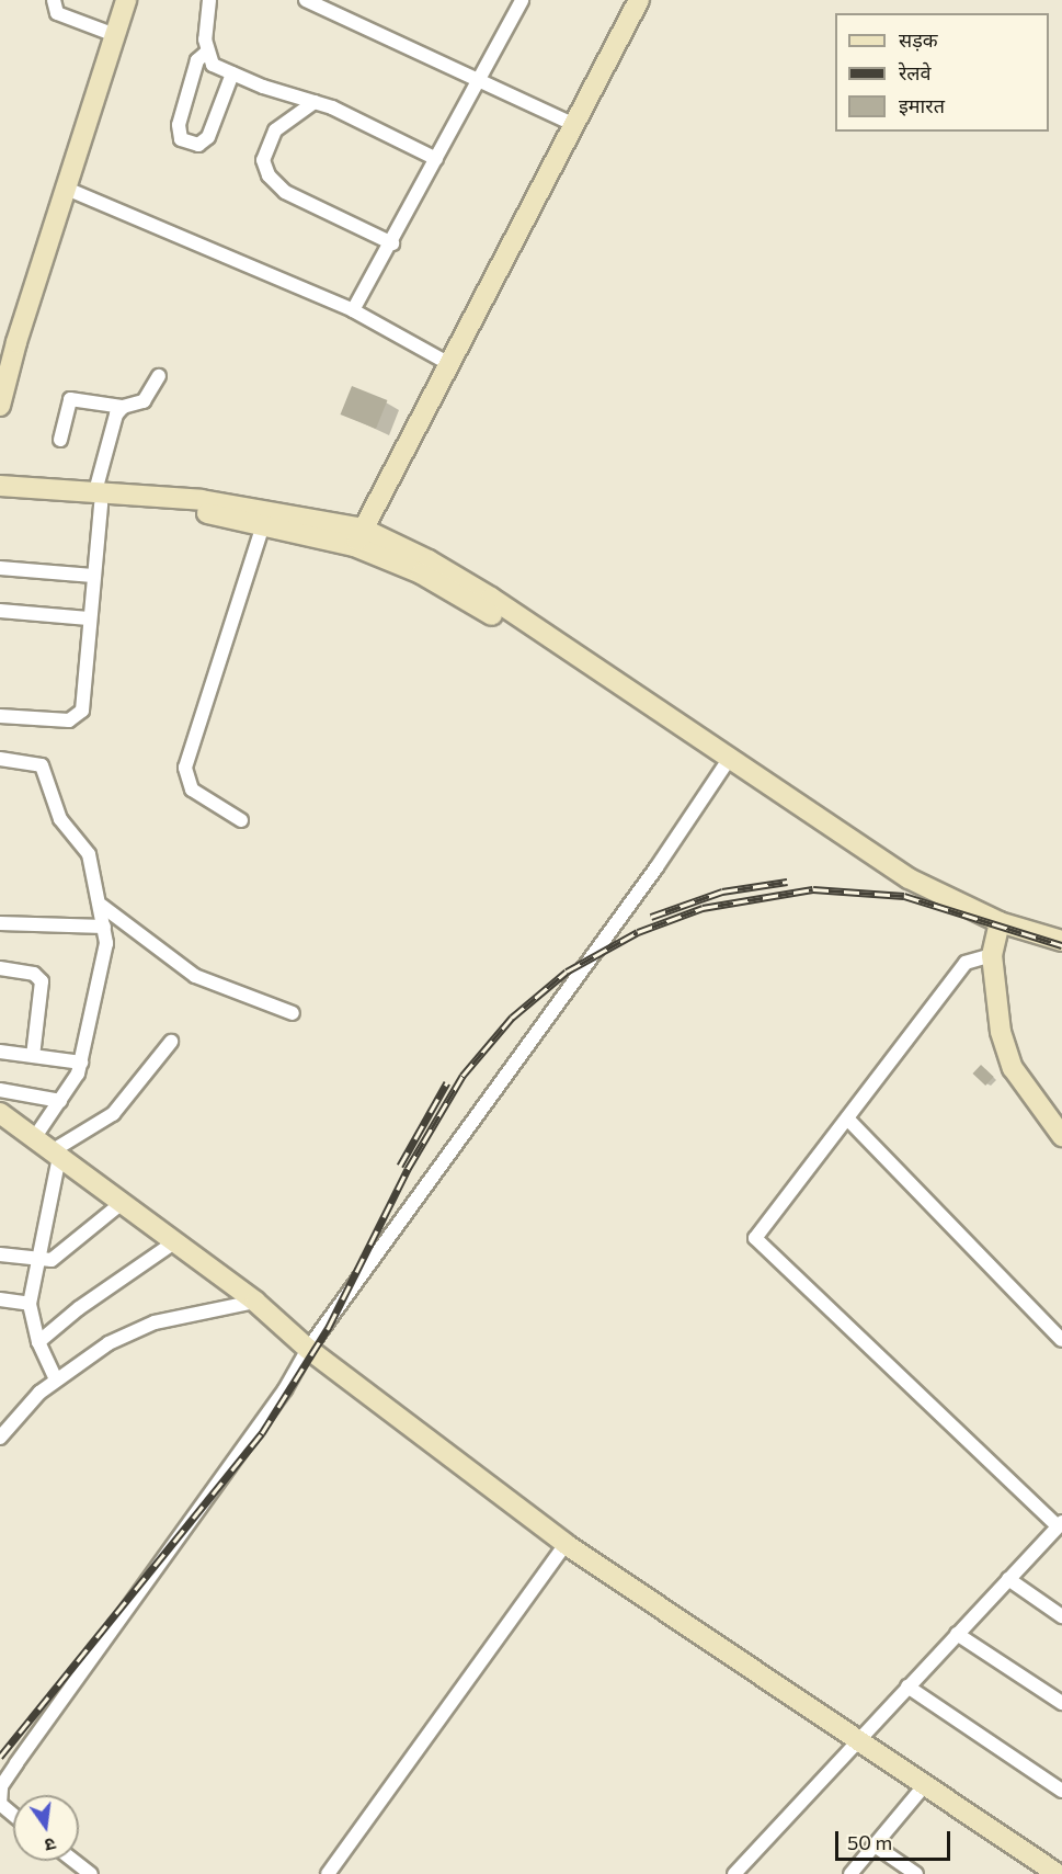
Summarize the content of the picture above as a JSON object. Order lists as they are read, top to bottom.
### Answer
{
  "legend": ["सड़क", "रेलवे", "इमारत"],
  "scale_bar": "50 m",
  "north": "bottom"
}
